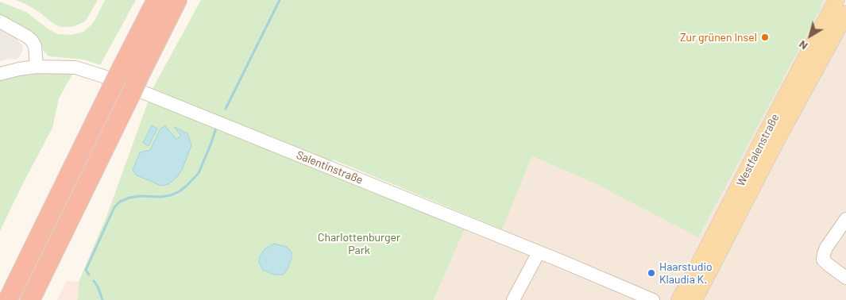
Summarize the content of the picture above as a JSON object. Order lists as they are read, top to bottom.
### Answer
{
  "streets": {
    "main road": ["Westfalenstraße"],
    "street": ["Salentinstraße"]
  },
  "parks": ["Charlottenburger Park"],
  "places": ["Zur grünen Insel", "Haarstudio Klaudia K."],
  "north": "bottom left"
}
